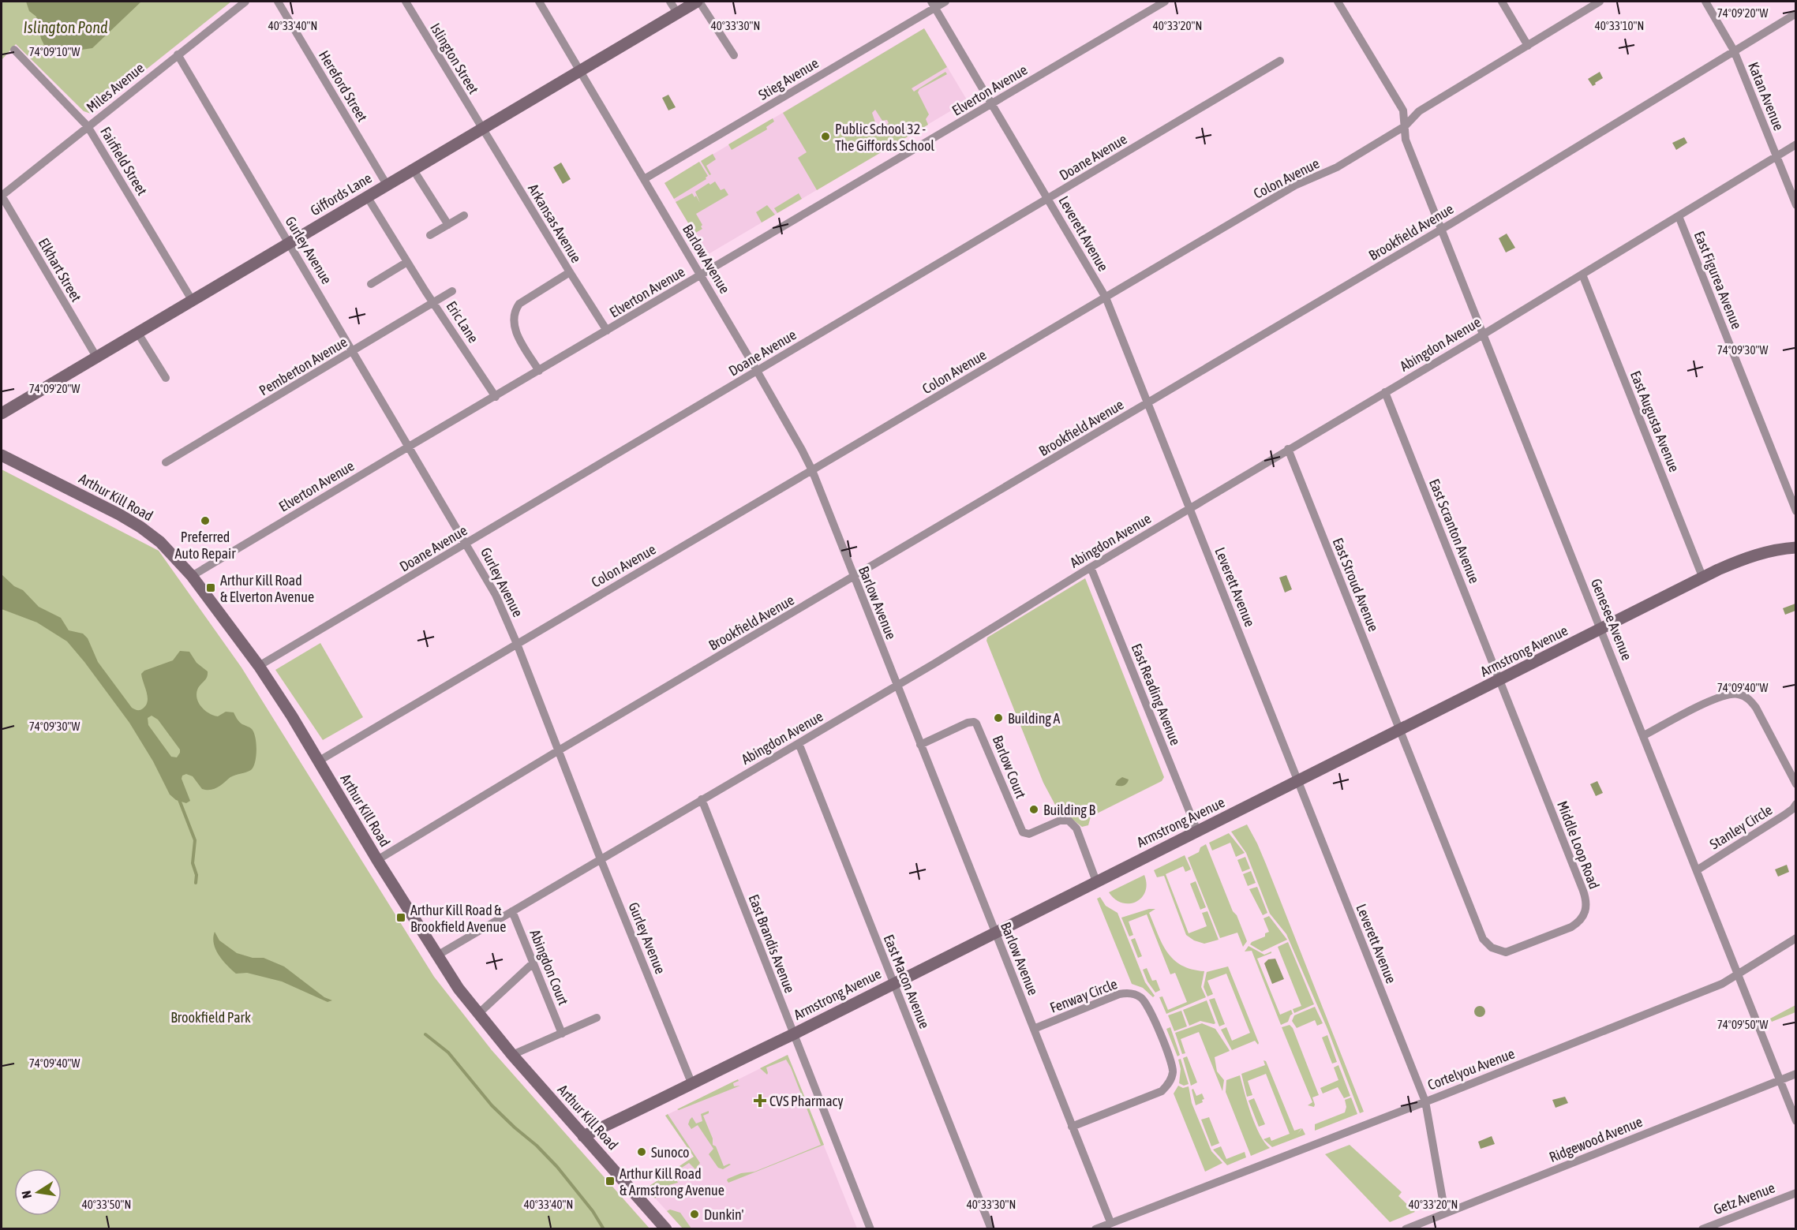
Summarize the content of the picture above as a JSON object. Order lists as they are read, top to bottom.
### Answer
{
  "streets": {
    "street": [
      "Islington Street",
      "Stieg Avenue",
      "Hereford Street",
      "Miles Avenue",
      "Elverton Avenue",
      "Katan Avenue",
      "Doane Avenue",
      "Fairfield Street",
      "Colon Avenue",
      "Giffords Lane",
      "Arkansas Avenue",
      "Brookfield Avenue",
      "Leverett Avenue",
      "Gurley Avenue",
      "Barlow Avenue",
      "Elkhart Street",
      "East Figurea Avenue",
      "Eric Lane",
      "Abingdon Avenue",
      "Pemberton Avenue",
      "East Augusta Avenue",
      "Arthur Kill Road",
      "East Scranton Avenue",
      "East Stroud Avenue",
      "Genesee Avenue",
      "Armstrong Avenue",
      "East Reading Avenue",
      "Barlow Court",
      "Stanley Circle",
      "Middle Loop Road",
      "East Brandis Avenue",
      "Abingdon Court",
      "East Macon Avenue",
      "Fenway Circle",
      "Cortelyou Avenue",
      "Ridgewood Avenue",
      "Getz Avenue"
    ]
  },
  "crossings": [
    ["Islington Street", "Giffords Lane"],
    ["Islington Street", "Arkansas Avenue"],
    ["Stieg Avenue", "Leverett Avenue"],
    ["Stieg Avenue", "Barlow Avenue"],
    ["Hereford Street", "Giffords Lane"],
    ["Miles Avenue", "Fairfield Street"],
    ["Miles Avenue", "Gurley Avenue"],
    ["Miles Avenue", "Elkhart Street"],
    ["Elverton Avenue", "Arkansas Avenue"],
    ["Elverton Avenue", "Leverett Avenue"],
    ["Elverton Avenue", "Gurley Avenue"],
    ["Elverton Avenue", "Barlow Avenue"],
    ["Elverton Avenue", "Eric Lane"],
    ["Elverton Avenue", "Arthur Kill Road"],
    ["Katan Avenue", "Brookfield Avenue"],
    ["Katan Avenue", "Abingdon Avenue"],
    ["Doane Avenue", "Leverett Avenue"],
    ["Doane Avenue", "Gurley Avenue"],
    ["Doane Avenue", "Barlow Avenue"],
    ["Doane Avenue", "Arthur Kill Road"],
    ["Fairfield Street", "Giffords Lane"],
    ["Colon Avenue", "Leverett Avenue"],
    ["Colon Avenue", "Gurley Avenue"],
    ["Colon Avenue", "Barlow Avenue"],
    ["Colon Avenue", "Arthur Kill Road"],
    ["Colon Avenue", "Genesee Avenue"],
    ["Giffords Lane", "Arkansas Avenue"],
    ["Giffords Lane", "Gurley Avenue"],
    ["Giffords Lane", "Barlow Avenue"],
    ["Giffords Lane", "Elkhart Street"],
    ["Giffords Lane", "Eric Lane"],
    ["Brookfield Avenue", "Leverett Avenue"],
    ["Brookfield Avenue", "Gurley Avenue"],
    ["Brookfield Avenue", "Barlow Avenue"],
    ["Brookfield Avenue", "Arthur Kill Road"],
    ["Brookfield Avenue", "Genesee Avenue"],
    ["Leverett Avenue", "Abingdon Avenue"],
    ["Leverett Avenue", "Armstrong Avenue"],
    ["Leverett Avenue", "Cortelyou Avenue"],
    ["Leverett Avenue", "Ridgewood Avenue"],
    ["Gurley Avenue", "Abingdon Avenue"],
    ["Gurley Avenue", "Pemberton Avenue"],
    ["Gurley Avenue", "Armstrong Avenue"],
    ["Barlow Avenue", "Abingdon Avenue"],
    ["Barlow Avenue", "Armstrong Avenue"],
    ["Barlow Avenue", "Barlow Court"],
    ["Barlow Avenue", "Fenway Circle"],
    ["Barlow Avenue", "Cortelyou Avenue"],
    ["East Figurea Avenue", "Abingdon Avenue"],
    ["Eric Lane", "Pemberton Avenue"],
    ["Abingdon Avenue", "East Augusta Avenue"],
    ["Abingdon Avenue", "Arthur Kill Road"],
    ["Abingdon Avenue", "East Scranton Avenue"],
    ["Abingdon Avenue", "East Stroud Avenue"],
    ["Abingdon Avenue", "Genesee Avenue"],
    ["Abingdon Avenue", "East Reading Avenue"],
    ["Abingdon Avenue", "East Brandis Avenue"],
    ["Abingdon Avenue", "Abingdon Court"],
    ["Abingdon Avenue", "East Macon Avenue"],
    ["East Augusta Avenue", "Armstrong Avenue"],
    ["Arthur Kill Road", "Armstrong Avenue"],
    ["East Scranton Avenue", "Armstrong Avenue"],
    ["East Scranton Avenue", "Middle Loop Road"],
    ["East Stroud Avenue", "Armstrong Avenue"],
    ["East Stroud Avenue", "Middle Loop Road"],
    ["Genesee Avenue", "Armstrong Avenue"],
    ["Genesee Avenue", "Stanley Circle"],
    ["Genesee Avenue", "Cortelyou Avenue"],
    ["Genesee Avenue", "Ridgewood Avenue"],
    ["Armstrong Avenue", "East Reading Avenue"],
    ["Armstrong Avenue", "Barlow Court"],
    ["Armstrong Avenue", "Middle Loop Road"],
    ["Armstrong Avenue", "East Brandis Avenue"],
    ["Armstrong Avenue", "East Macon Avenue"]
  ],
  "water": ["Islington Pond"],
  "parks": ["Brookfield Park"],
  "places": {
    "other": [
      "Public School 32 - The Giffords School",
      "Preferred Auto Repair",
      "Building A",
      "Building B",
      "Sunoco",
      "Dunkin'"
    ],
    "transit": ["Arthur Kill Road & Elverton Avenue", "Arthur Kill Road & Brookfield Avenue", "Arthur Kill Road & Armstrong Avenue"],
    "health": ["CVS Pharmacy"]
  },
  "north": "left",
  "coordinates": [
    "74°09'20\"W",
    "40°33'40\"N",
    "40°33'30\"N",
    "40°33'20\"N",
    "40°33'10\"N",
    "74°09'10\"W",
    "74°09'30\"W",
    "74°09'40\"W",
    "74°09'50\"W",
    "40°33'50\"N"
  ]
}
